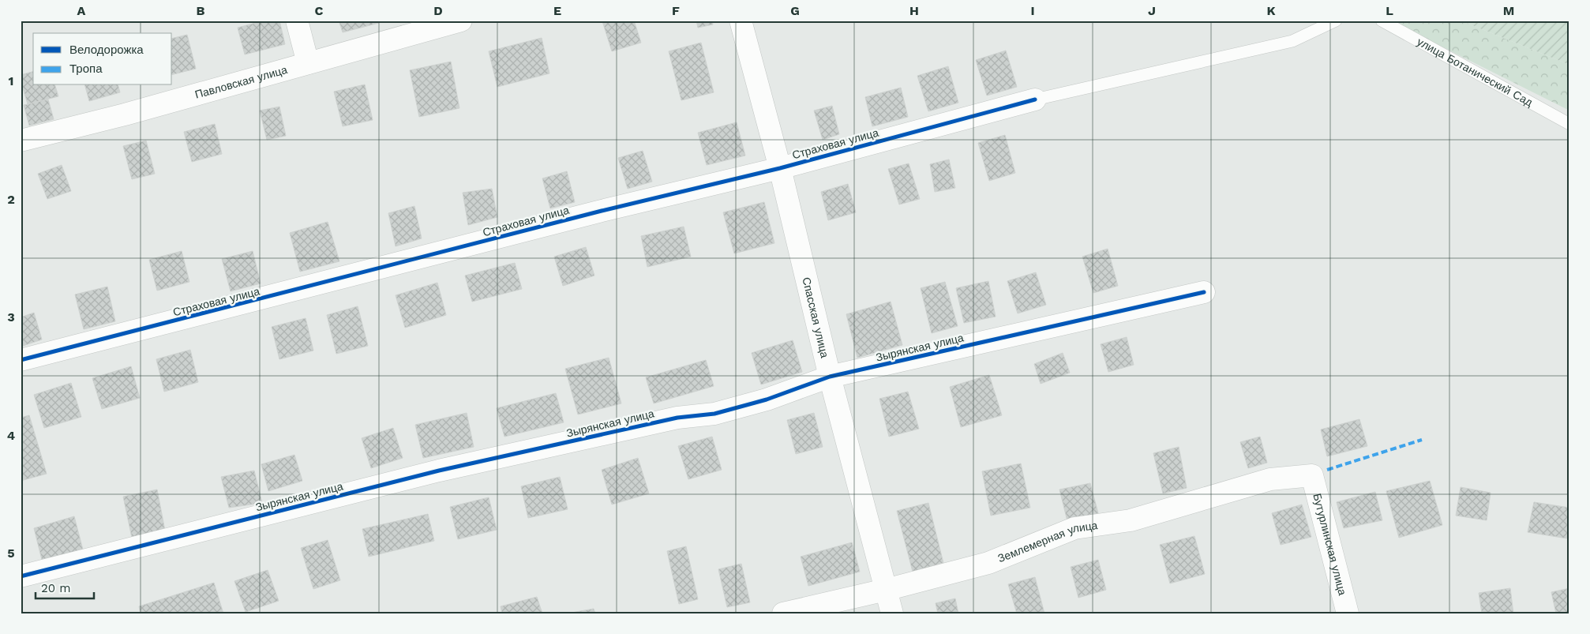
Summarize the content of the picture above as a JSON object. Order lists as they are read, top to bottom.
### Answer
{
  "streets": {
    "street": [
      "Павловская улица",
      "Страховая улица",
      "Спасская улица",
      "Зырянская улица",
      "Землемерная улица",
      "Бутурлинская улица"
    ],
    "lane": ["улица Ботанический Сад"]
  },
  "crossings": [
    ["Страховая улица", "Спасская улица"],
    ["Спасская улица", "Зырянская улица"],
    ["Спасская улица", "Землемерная улица"],
    ["Землемерная улица", "Бутурлинская улица"]
  ],
  "legend": ["Велодорожка", "Тропа"],
  "scale_bar": "20 m",
  "grid": {
    "columns": [
      "A",
      "B",
      "C",
      "D",
      "E",
      "F",
      "G",
      "H",
      "I",
      "J",
      "K",
      "L",
      "M"
    ],
    "rows": [
      "1",
      "2",
      "3",
      "4",
      "5"
    ]
  }
}
